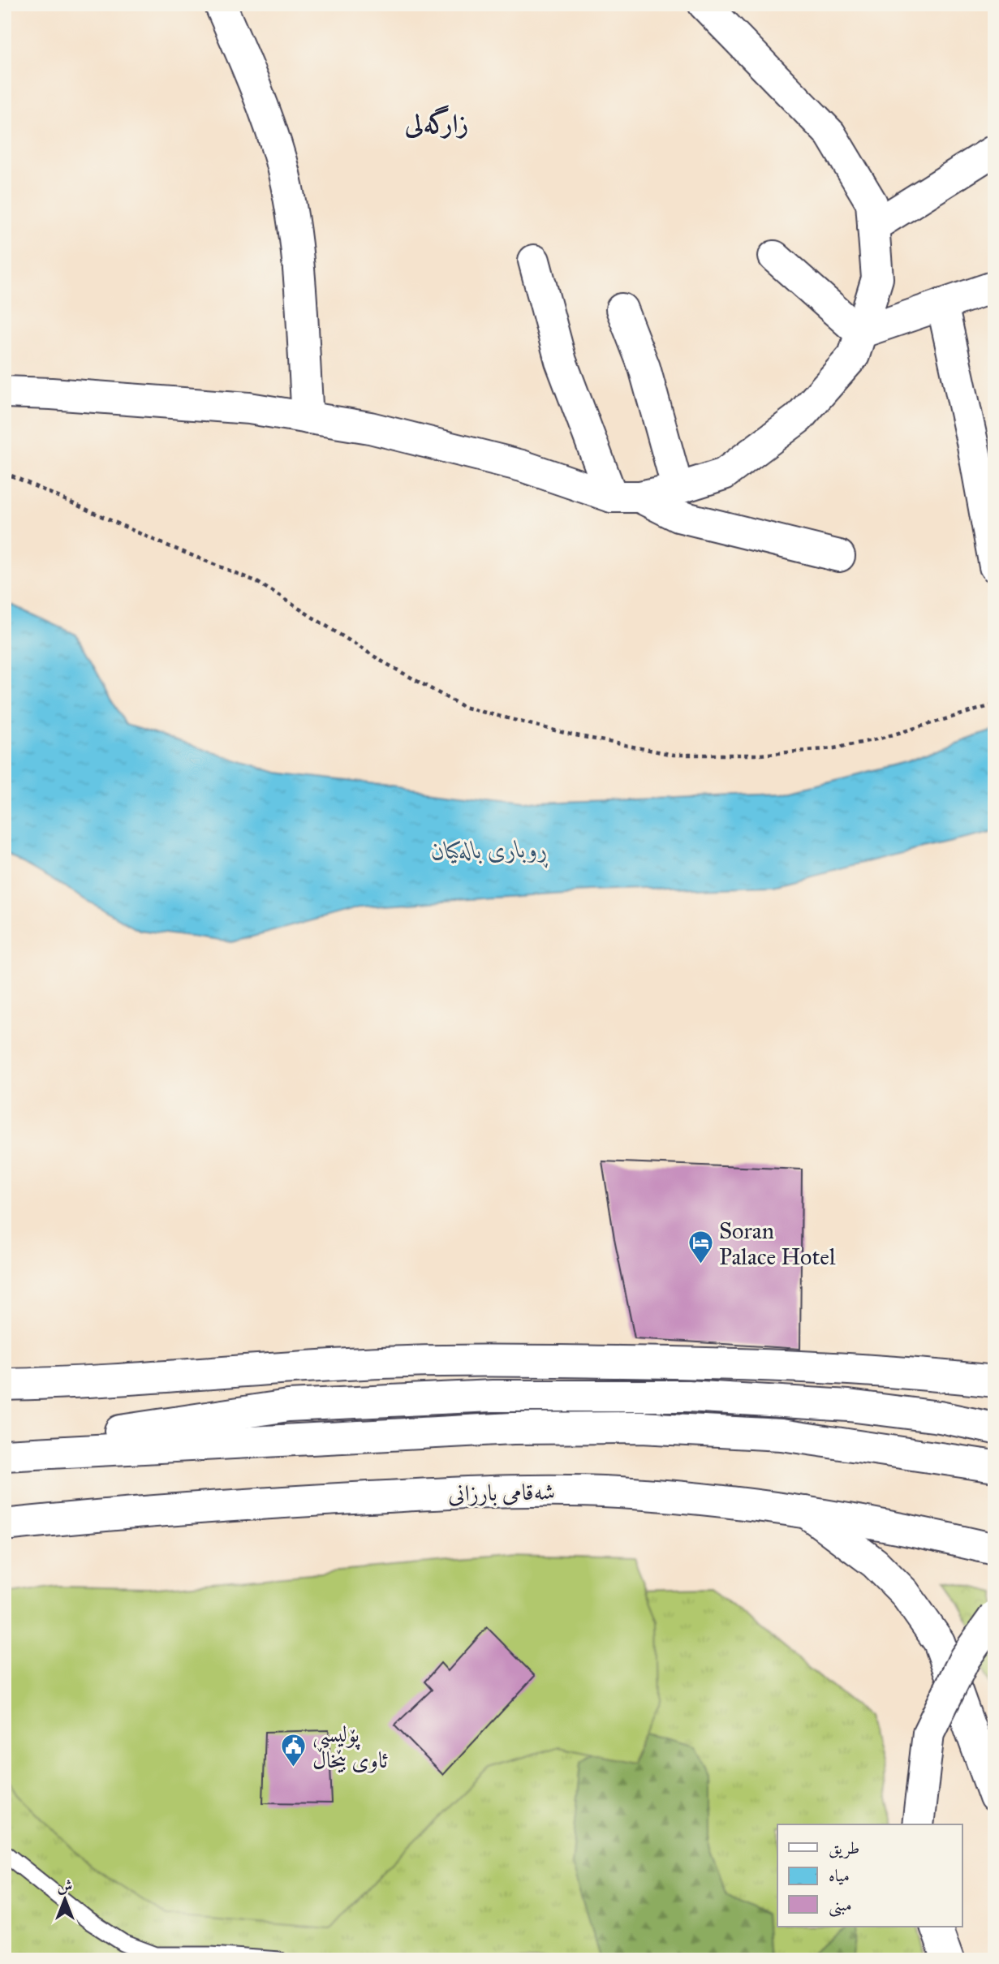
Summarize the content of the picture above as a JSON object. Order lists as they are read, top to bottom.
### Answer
{
  "streets": {
    "main road": ["شەقامی بارزانی"]
  },
  "districts": ["زارگەلی"],
  "water": ["ڕوباری بالەکیان"],
  "places": {
    "hotel": ["Soran Palace Hotel"],
    "public building": ["پۆلیسی ئاوی بێخاڵ"]
  },
  "legend": ["طريق", "مياه", "مبنى"],
  "north": "top"
}
